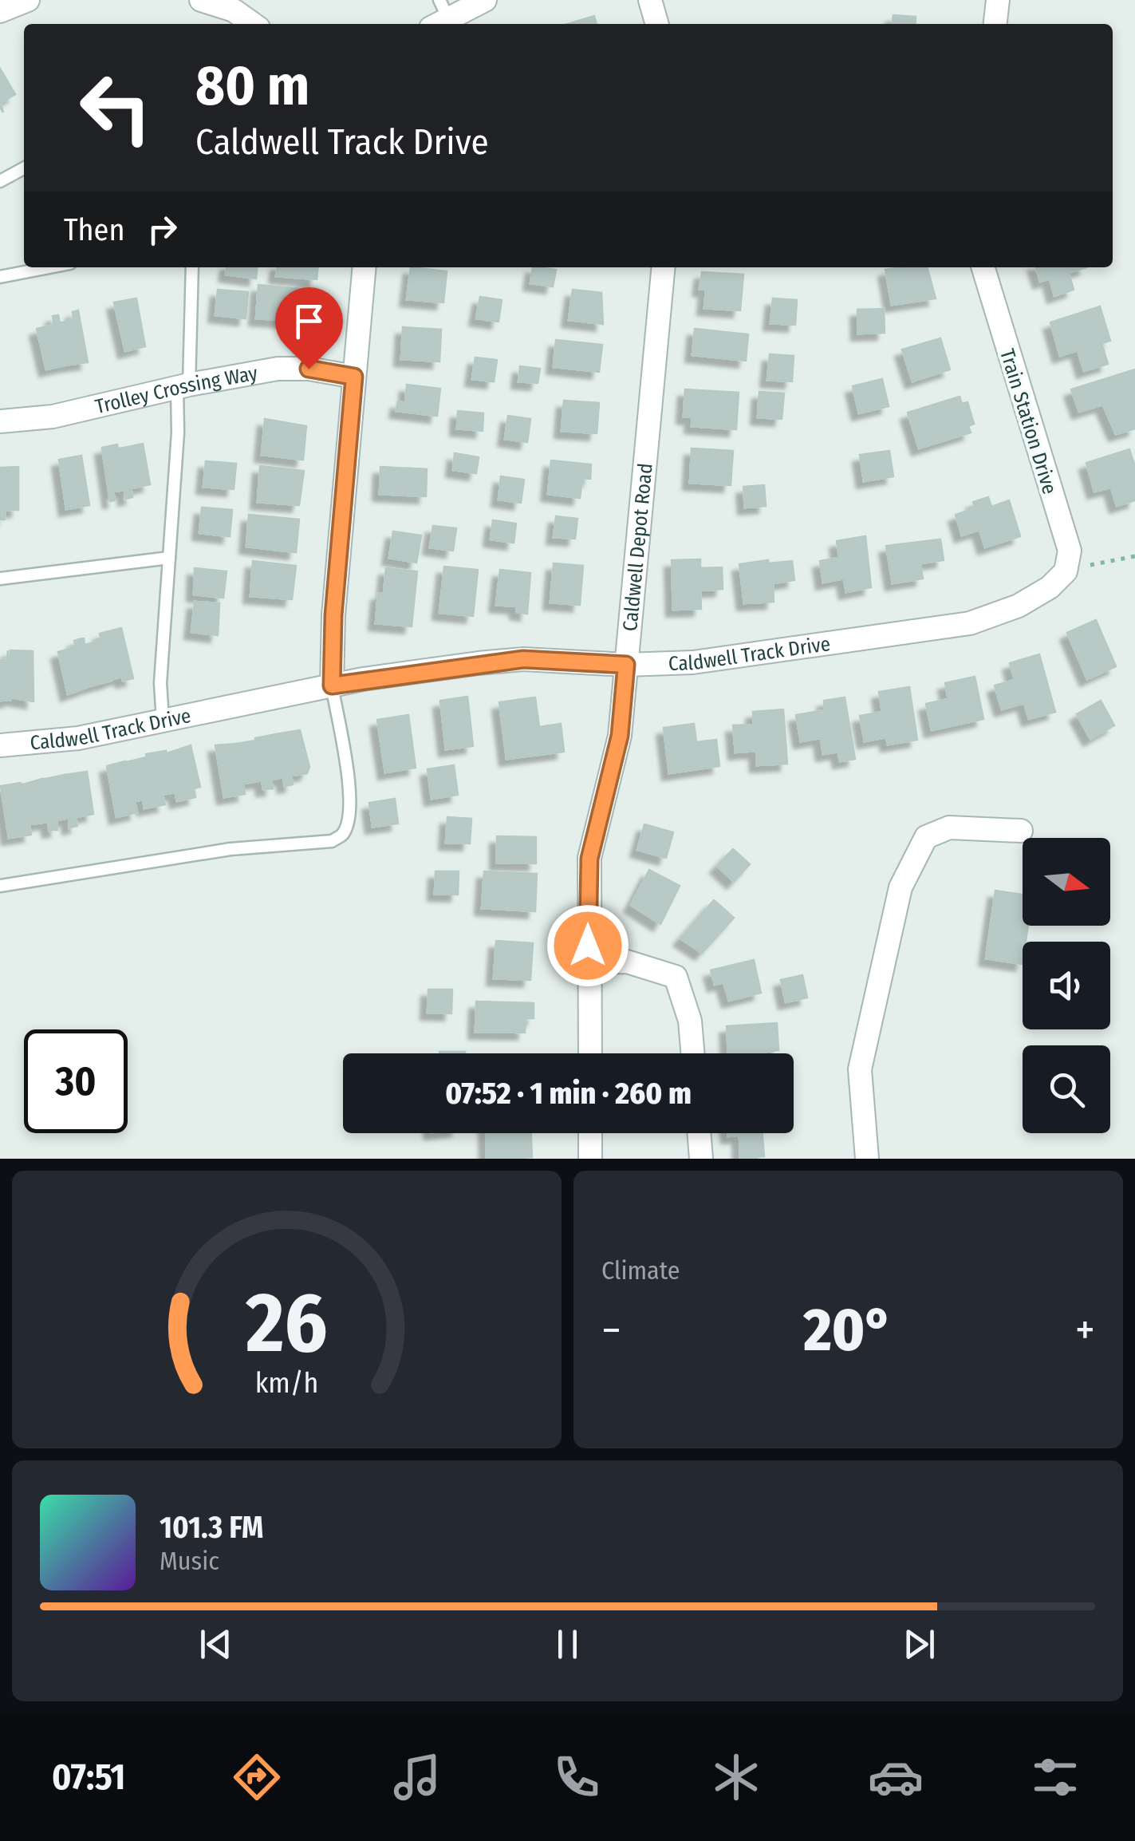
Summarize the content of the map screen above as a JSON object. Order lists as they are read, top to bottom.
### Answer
{
  "streets": {
    "street": [
      "Trolley Crossing Way",
      "Train Station Drive",
      "Caldwell Depot Road",
      "Caldwell Track Drive"
    ]
  },
  "crossings": [
    ["Train Station Drive", "Caldwell Track Drive"],
    ["Caldwell Depot Road", "Caldwell Track Drive"]
  ],
  "north": "right",
  "page": {
    "turn": ["80 m", "Caldwell Track Drive"],
    "then": "Then",
    "limit": "30",
    "trip": "07:52 · 1 min · 260 m",
    "tile": "Climate",
    "heat": ["−", "20°", "+"],
    "song": ["101.3 FM", "Music"],
    "tabs": "07:51",
    "gauge": ["26", "km/h"]
  }
}
